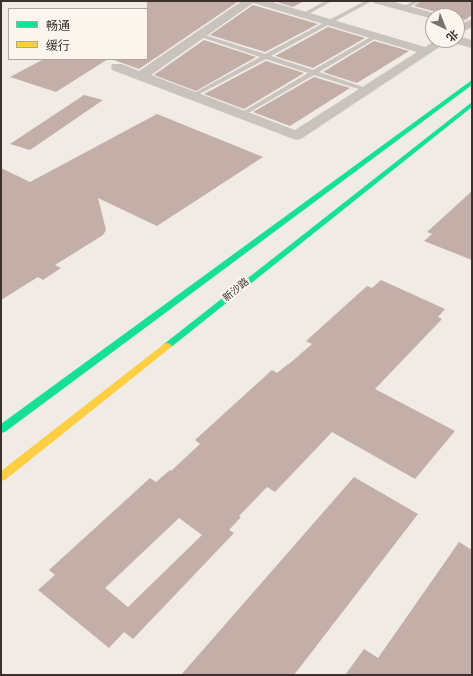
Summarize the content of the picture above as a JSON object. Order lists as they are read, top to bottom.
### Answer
{
  "streets": {
    "main road": ["新沙路"]
  },
  "legend": ["畅通", "缓行"],
  "north": "bottom right"
}
